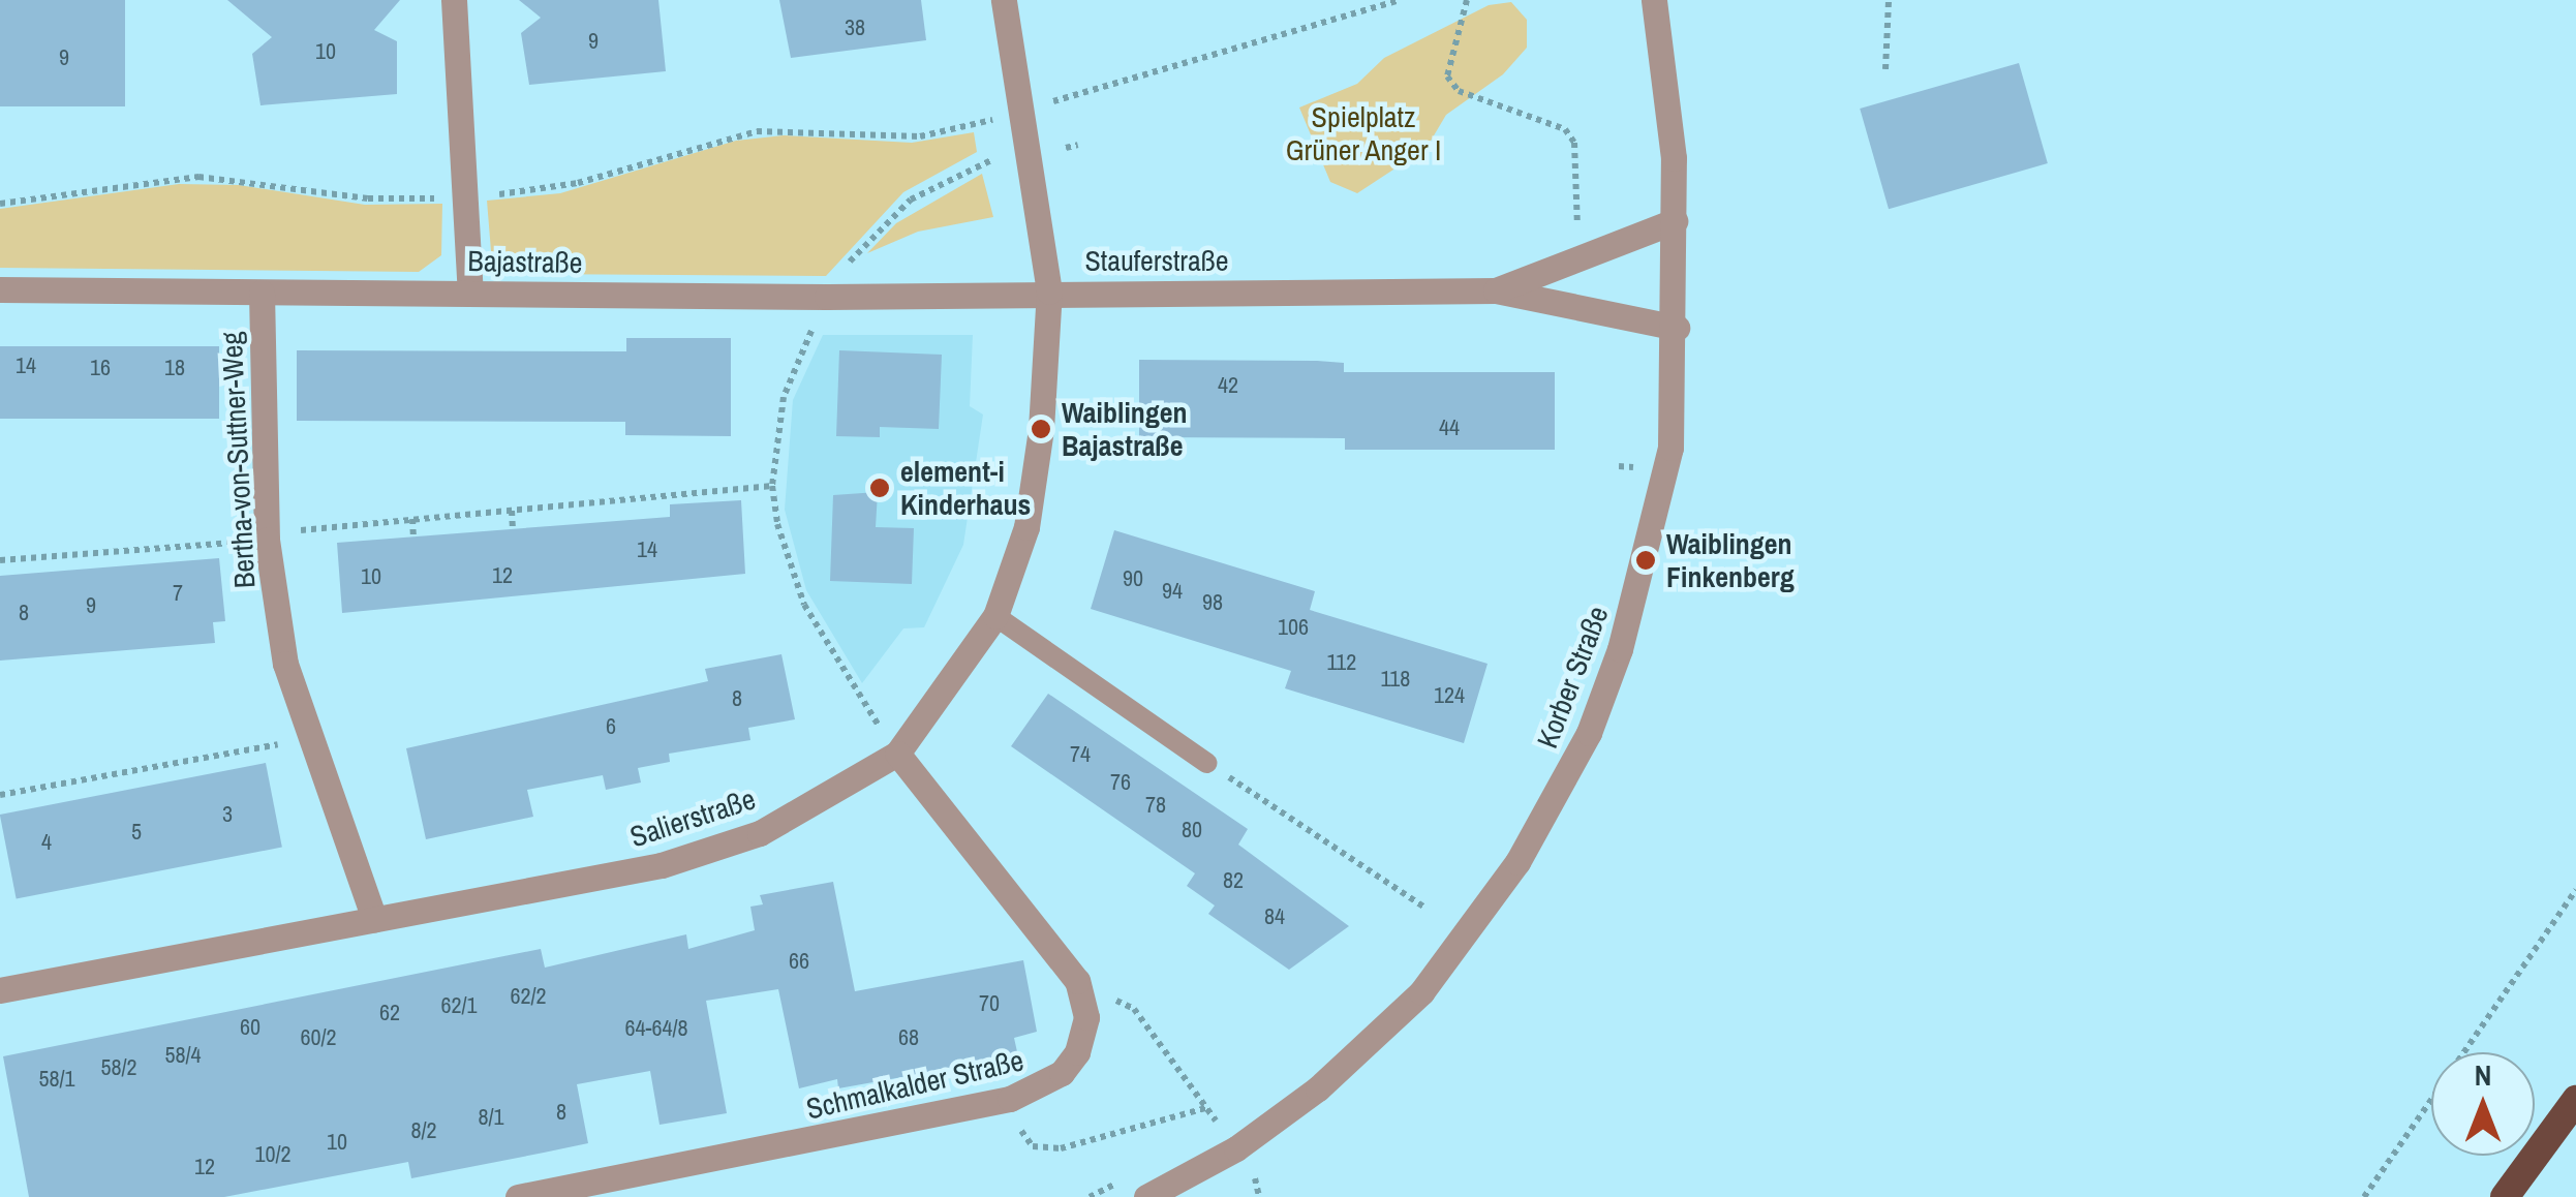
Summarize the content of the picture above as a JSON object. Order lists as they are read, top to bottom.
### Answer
{
  "streets": {
    "street": [
      "Stauferstraße",
      "Bajastraße",
      "Bertha-von-Suttner-Weg",
      "Korber Straße",
      "Salierstraße",
      "Schmalkalder Straße"
    ]
  },
  "crossings": [
    ["Stauferstraße", "Bajastraße"],
    ["Stauferstraße", "Korber Straße"],
    ["Stauferstraße", "Salierstraße"],
    ["Bajastraße", "Bertha-von-Suttner-Weg"],
    ["Bajastraße", "Salierstraße"],
    ["Bertha-von-Suttner-Weg", "Salierstraße"],
    ["Salierstraße", "Schmalkalder Straße"]
  ],
  "parks": ["Spielplatz Grüner Anger I"],
  "places": ["Waiblingen Bajastraße", "element-i Kinderhaus", "Waiblingen Finkenberg"],
  "house_numbers": [
    "38",
    "9",
    "10",
    "9",
    "14",
    "16",
    "18",
    "42",
    "44",
    "14",
    "12",
    "10",
    "90",
    "94",
    "7",
    "98",
    "9",
    "8",
    "106",
    "112",
    "118",
    "124",
    "8",
    "6",
    "74",
    "76",
    "78",
    "3",
    "80",
    "5",
    "4",
    "82",
    "84",
    "66",
    "62/2",
    "70",
    "62/1",
    "62",
    "60",
    "64-64/8",
    "60/2",
    "68",
    "58/4",
    "58/2",
    "58/1",
    "8",
    "8/1",
    "8/2",
    "10",
    "10/2",
    "12"
  ],
  "north": "top"
}
